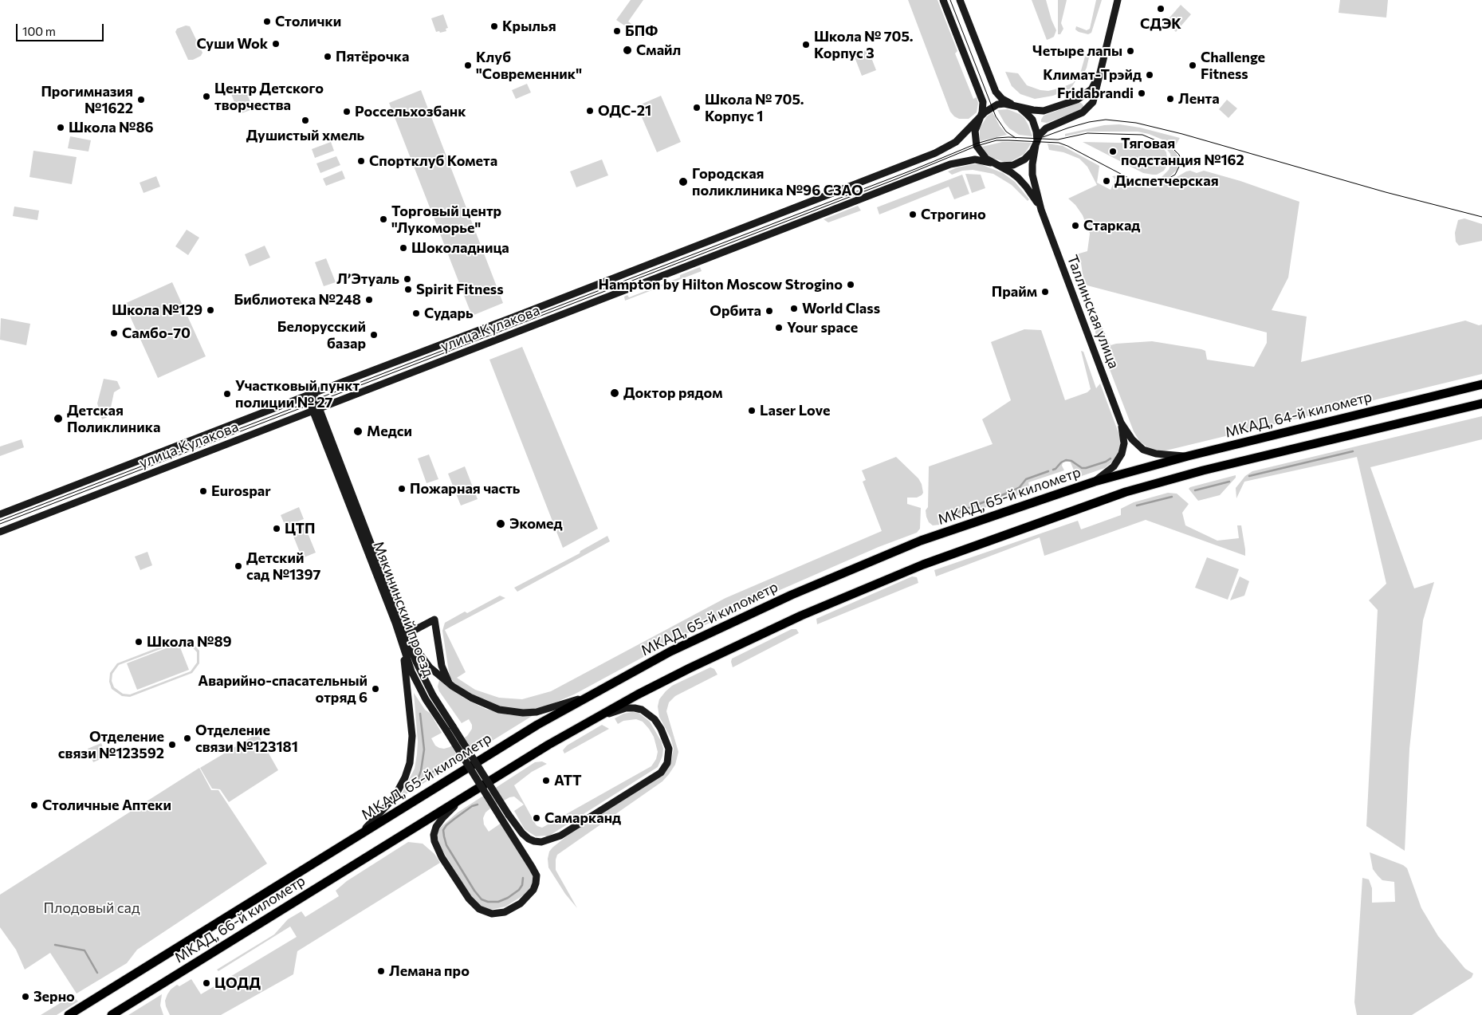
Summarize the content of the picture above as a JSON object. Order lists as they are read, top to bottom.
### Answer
{
  "streets": {
    "highway": ["МКАД, 64-й километр", "МКАД, 65-й километр", "МКАД, 66-й километр"],
    "main road": ["Таллинская улица", "улица Кулакова", "Мякининский проезд"]
  },
  "crossings": [
    ["Таллинская улица", "улица Кулакова"],
    ["Таллинская улица", "МКАД, 64-й километр"],
    ["Таллинская улица", "МКАД, 65-й километр"],
    ["улица Кулакова", "Мякининский проезд"],
    ["МКАД, 64-й километр", "МКАД, 65-й километр"],
    ["МКАД, 65-й километр", "МКАД, 66-й километр"],
    ["Мякининский проезд", "МКАД, 66-й километр"]
  ],
  "parks": ["Плодовый сад"],
  "places": [
    "СДЭК",
    "Столички",
    "Крылья",
    "БПФ",
    "Суши Wok",
    "Школа № 705. Корпус 3",
    "Смайл",
    "Четыре лапы",
    "Пятёрочка",
    "Клуб \"Современник\"",
    "Challenge Fitness",
    "Климат-Трэйд",
    "Fridabrandi",
    "Центр Детского творчества",
    "Лента",
    "Прогимназия №1622",
    "Школа № 705. Корпус 1",
    "ОДС-21",
    "Россельхозбанк",
    "Душистый хмель",
    "Школа №86",
    "Тяговая подстанция №162",
    "Спортклуб Комета",
    "Диспетчерская",
    "Городская поликлиника №96 СЗАО",
    "Строгино",
    "Торговый центр \"Лукоморье\"",
    "Старкад",
    "Шоколадница",
    "Л’Этуаль",
    "Hampton by Hilton Moscow Strogino",
    "Spirit Fitness",
    "Прайм",
    "Библиотека №248",
    "World Class",
    "Школа №129",
    "Орбита",
    "Сударь",
    "Your space",
    "Самбо-70",
    "Белорусский базар",
    "Доктор рядом",
    "Участковый пункт полиции № 27",
    "Laser Love",
    "Детская Поликлиника",
    "Медси",
    "Пожарная часть",
    "Eurospar",
    "Экомед",
    "ЦТП",
    "Детский сад №1397",
    "Школа №89",
    "Аварийно-спасательный отряд 6",
    "Отделение связи №123181",
    "Отделение связи №123592",
    "АТТ",
    "Столичные Аптеки",
    "Самарканд",
    "Лемана про",
    "ЦОДД",
    "Зерно"
  ],
  "scale_bar": "100 m"
}
